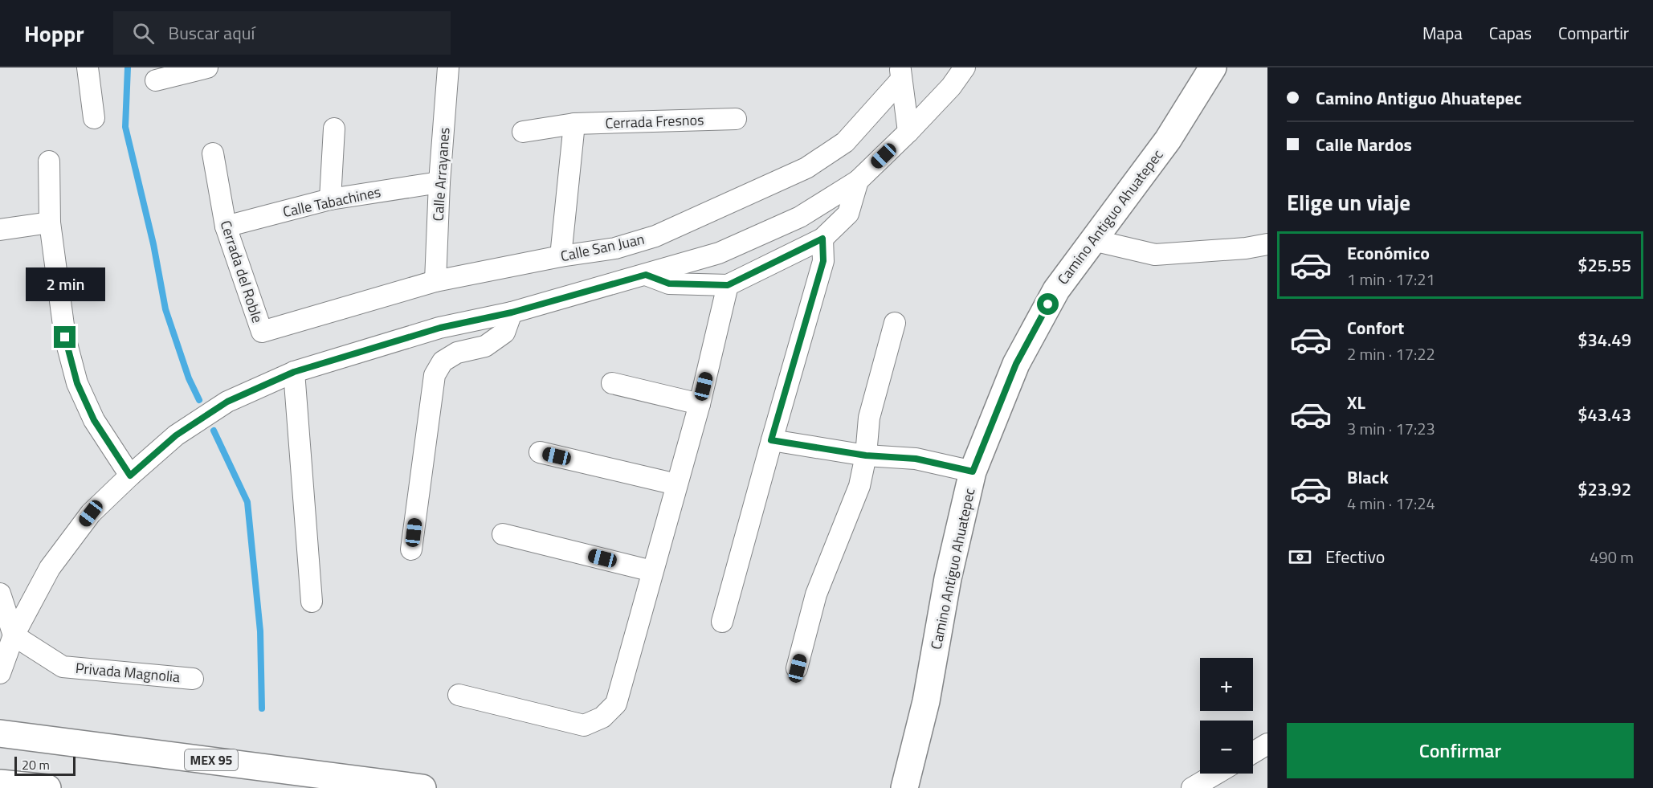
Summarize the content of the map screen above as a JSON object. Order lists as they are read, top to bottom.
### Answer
{
  "streets": {
    "main road": ["Camino Antiguo Ahuatepec", "MEX 95"],
    "street": [
      "Cerrada Fresnos",
      "Calle Arrayanes",
      "Calle Tabachines",
      "Calle San Juan",
      "Cerrada del Roble",
      "Privada Magnolia"
    ]
  },
  "crossings": [
    ["Calle Arrayanes", "Calle Tabachines"],
    ["Calle Arrayanes", "Calle San Juan"],
    ["Calle Tabachines", "Cerrada del Roble"],
    ["Calle San Juan", "Cerrada del Roble"]
  ],
  "scale_bar": "20 m",
  "page": {
    "header": "Hoppr",
    "search": "Buscar aquí",
    "nav": ["Mapa", "Capas", "Compartir"],
    "banner": ["Camino Antiguo Ahuatepec", "Calle Nardos"],
    "heading": "Elige un viaje",
    "list": [
      {
        "name": "Económico",
        "note": "1 min · 17:21",
        "value": "$25.55"
      },
      {
        "name": "Confort",
        "note": "2 min · 17:22",
        "value": "$34.49"
      },
      {
        "name": "XL",
        "note": "3 min · 17:23",
        "value": "$43.43"
      },
      {
        "name": "Black",
        "note": "4 min · 17:24",
        "value": "$23.92"
      }
    ],
    "bubble": "2 min",
    "pay": ["Efectivo", "490 m"],
    "map_buttons": ["+", "−"],
    "buttons": "Confirmar",
    "scale": "20 m"
  }
}
